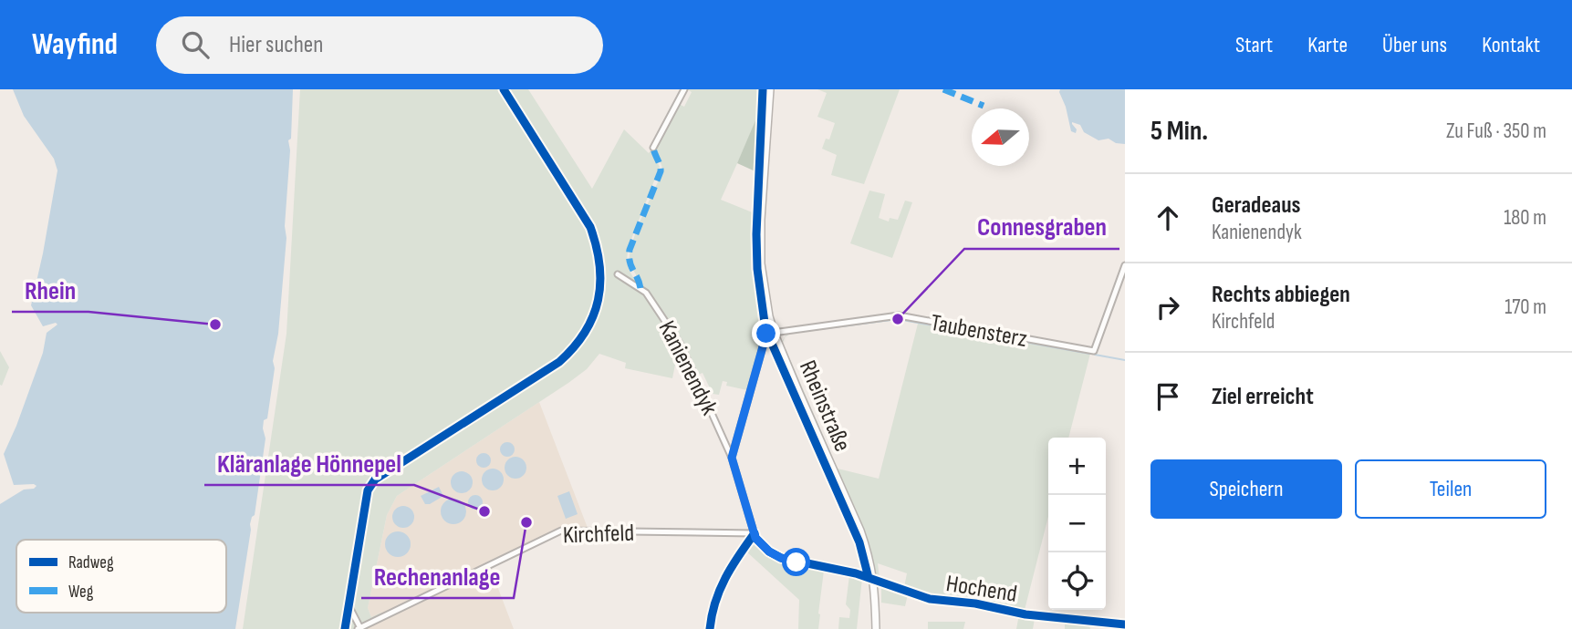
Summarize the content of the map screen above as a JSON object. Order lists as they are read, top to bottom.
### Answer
{
  "streets": {
    "main road": ["Rheinstraße"],
    "street": [
      "Taubensterz",
      "Kanienendyk",
      "Kirchfeld",
      "Hochend"
    ]
  },
  "crossings": [
    ["Taubensterz", "Rheinstraße"],
    ["Kanienendyk", "Rheinstraße"],
    ["Kanienendyk", "Kirchfeld"],
    ["Kanienendyk", "Hochend"],
    ["Rheinstraße", "Hochend"]
  ],
  "places": [
    "Connesgraben",
    "Rhein",
    "Kläranlage Hönnepel",
    "Rechenanlage"
  ],
  "legend": ["Radweg", "Weg"],
  "north": "left",
  "page": {
    "header": "Wayfind",
    "search": "Hier suchen",
    "nav": [
      "Start",
      "Karte",
      "Über uns",
      "Kontakt"
    ],
    "heading": ["5 Min.", "Zu Fuß · 350 m"],
    "list": [
      ["Geradeaus", "Kanienendyk", "180 m"],
      ["Rechts abbiegen", "Kirchfeld", "170 m"],
      "Ziel erreicht"
    ],
    "map_buttons": ["+", "−"],
    "buttons": ["Speichern", "Teilen"]
  }
}
